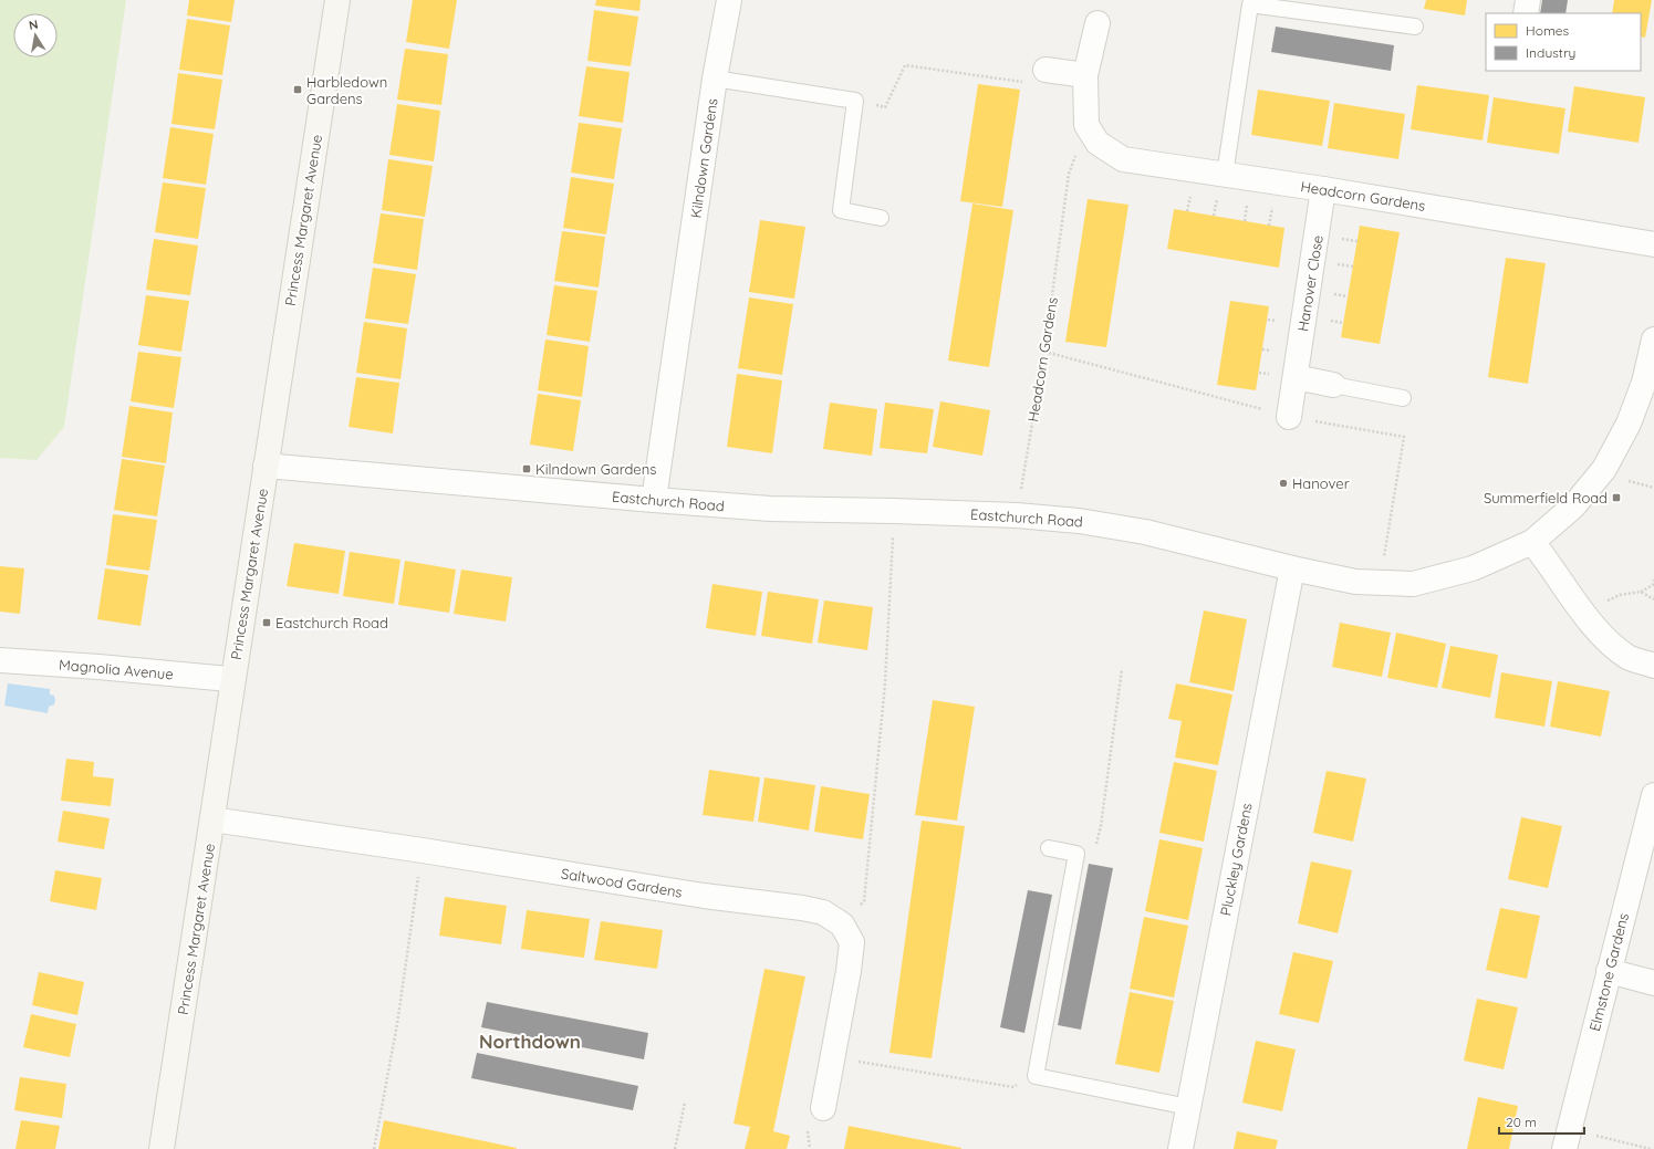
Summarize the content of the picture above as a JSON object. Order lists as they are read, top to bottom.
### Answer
{
  "streets": {
    "main road": ["Princess Margaret Avenue"],
    "street": [
      "Kilndown Gardens",
      "Headcorn Gardens",
      "Hanover Close",
      "Eastchurch Road",
      "Magnolia Avenue",
      "Pluckley Gardens",
      "Saltwood Gardens",
      "Elmstone Gardens"
    ]
  },
  "crossings": [
    ["Kilndown Gardens", "Eastchurch Road"],
    ["Headcorn Gardens", "Hanover Close"],
    ["Headcorn Gardens", "Eastchurch Road"],
    ["Princess Margaret Avenue", "Eastchurch Road"],
    ["Princess Margaret Avenue", "Magnolia Avenue"],
    ["Princess Margaret Avenue", "Saltwood Gardens"],
    ["Eastchurch Road", "Pluckley Gardens"]
  ],
  "districts": ["Northdown"],
  "places": {
    "transit": [
      "Harbledown Gardens",
      "Kilndown Gardens",
      "Summerfield Road",
      "Eastchurch Road"
    ],
    "other": ["Hanover"]
  },
  "legend": ["Homes", "Industry"],
  "scale_bar": "20 m",
  "north": "top"
}
